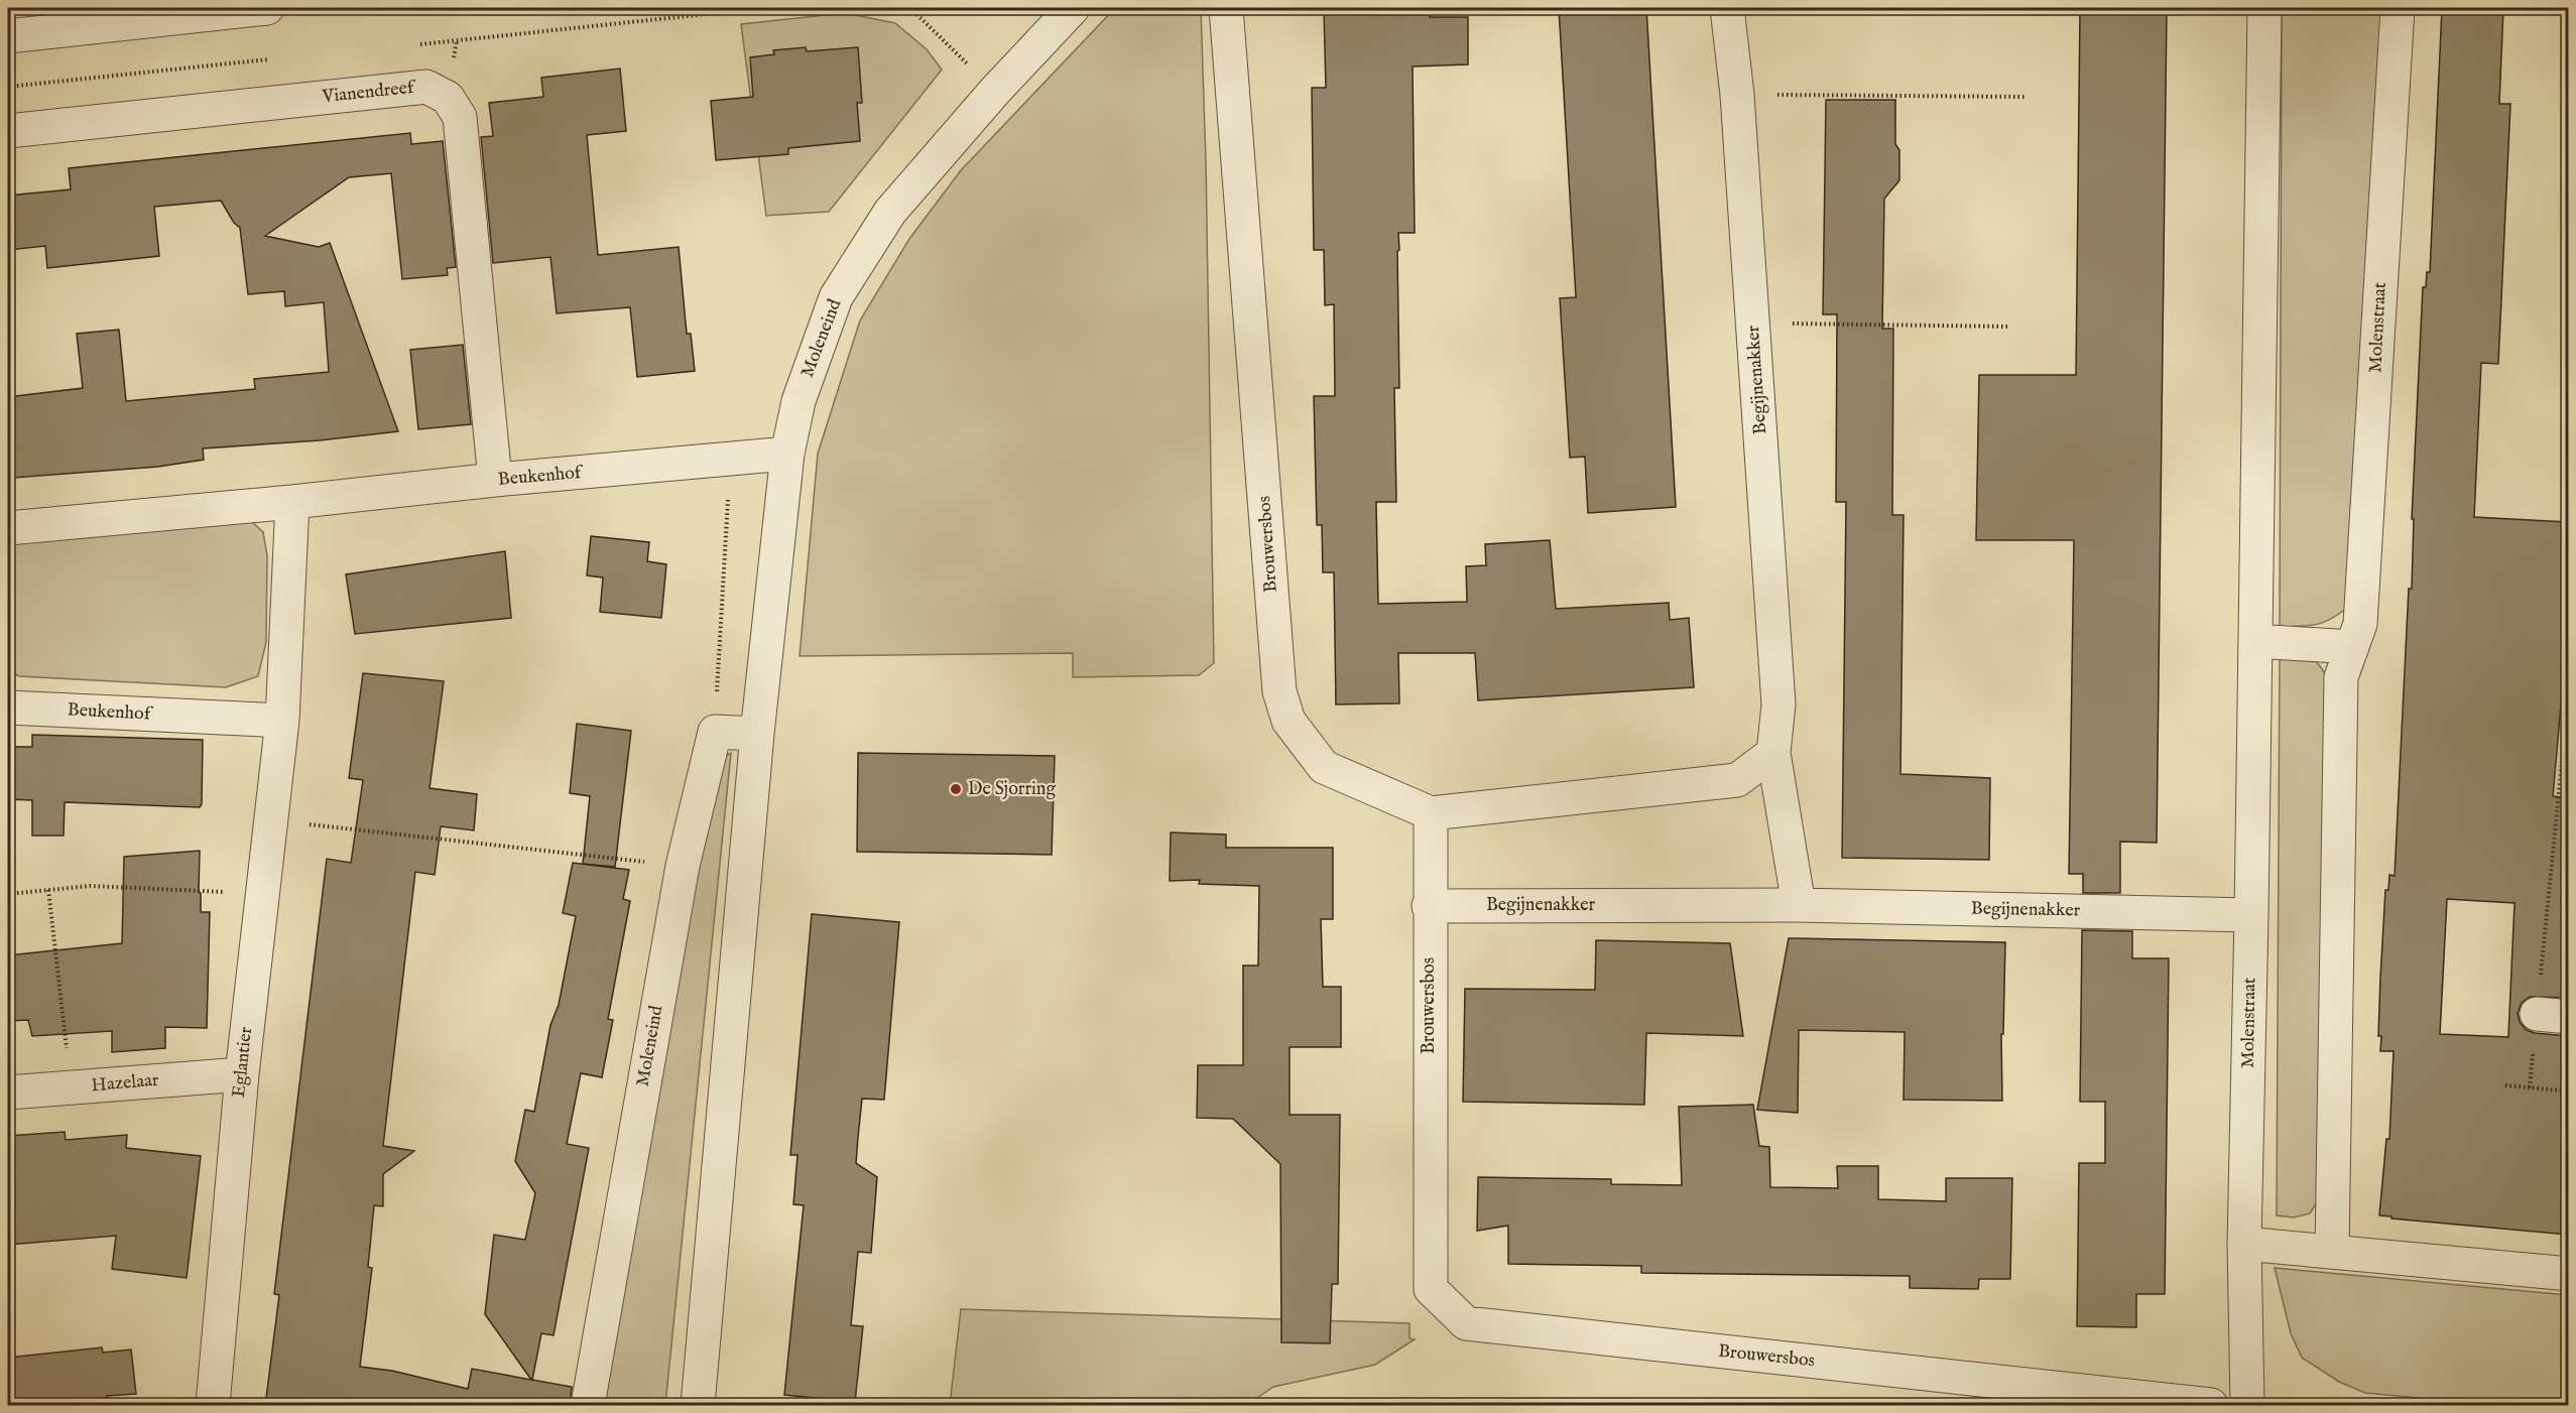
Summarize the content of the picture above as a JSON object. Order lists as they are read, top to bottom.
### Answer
{
  "streets": {
    "street": [
      "Vianendreef",
      "Molenstraat",
      "Moleneind",
      "Begijnenakker",
      "Beukenhof",
      "Brouwersbos",
      "Eglantier",
      "Hazelaar"
    ]
  },
  "crossings": [
    ["Vianendreef", "Beukenhof"],
    ["Molenstraat", "Begijnenakker"],
    ["Moleneind", "Beukenhof"],
    ["Begijnenakker", "Brouwersbos"],
    ["Beukenhof", "Eglantier"],
    ["Eglantier", "Hazelaar"]
  ],
  "places": ["De Sjorring"]
}
